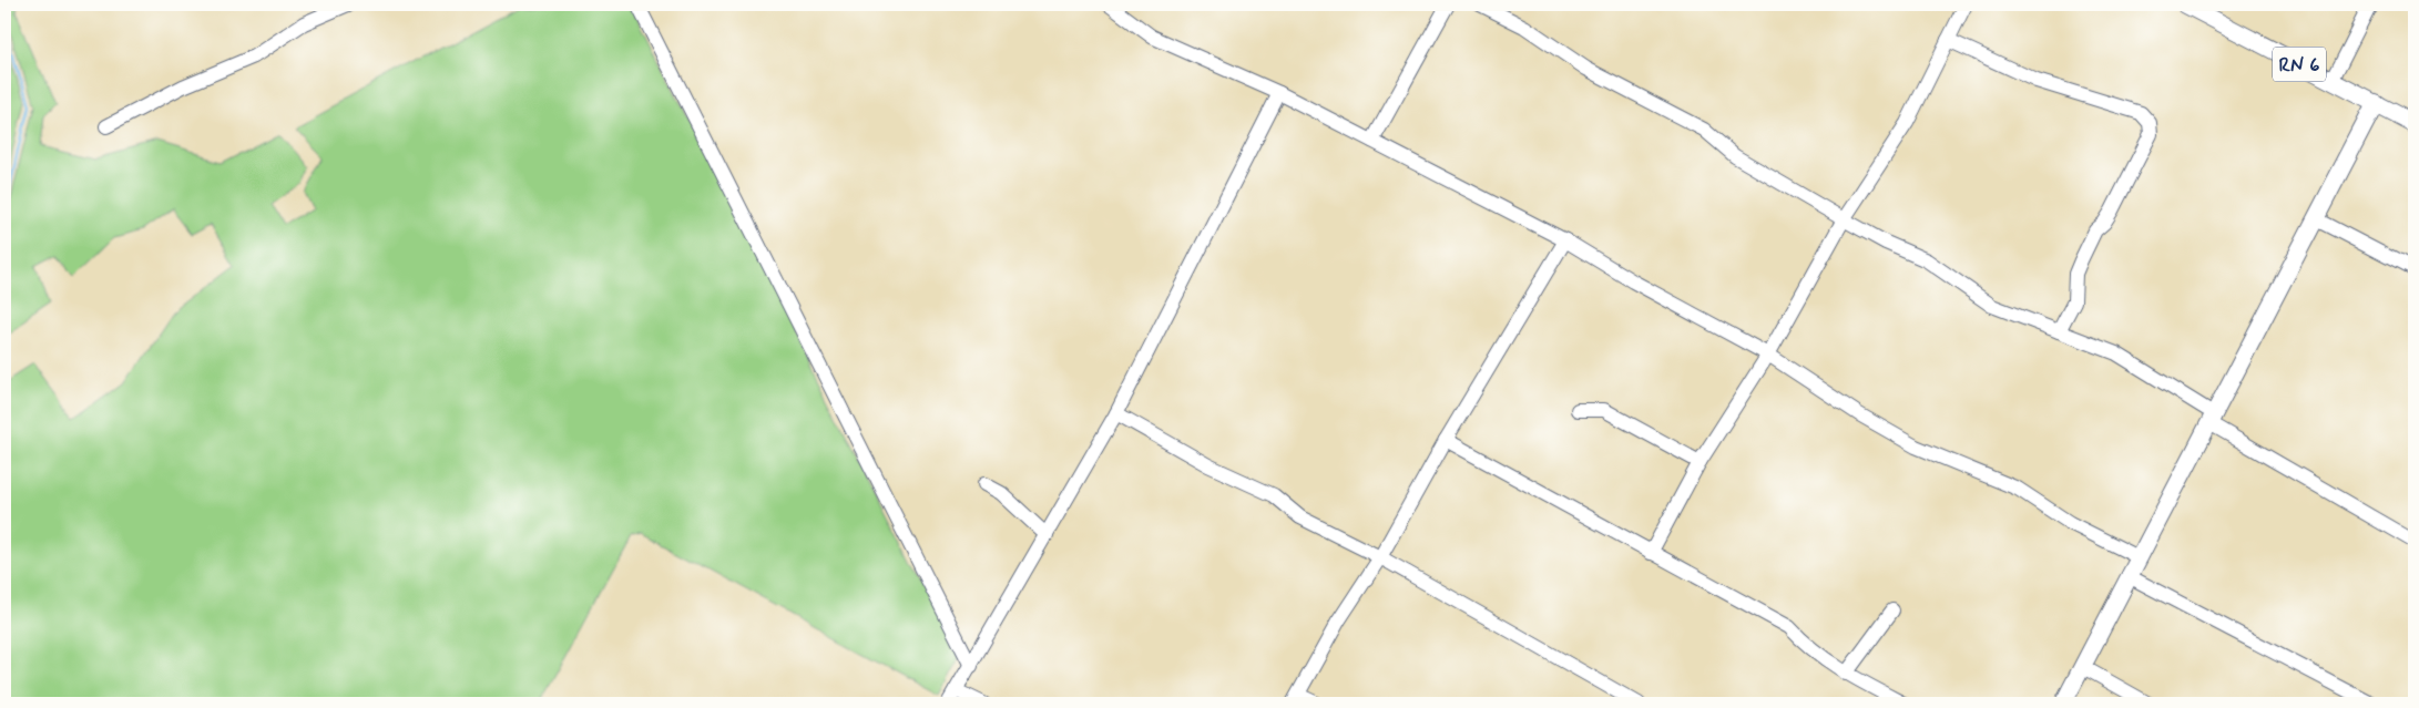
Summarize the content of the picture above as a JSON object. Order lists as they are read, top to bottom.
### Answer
{
  "streets": {
    "main road": ["RN 6"]
  }
}
